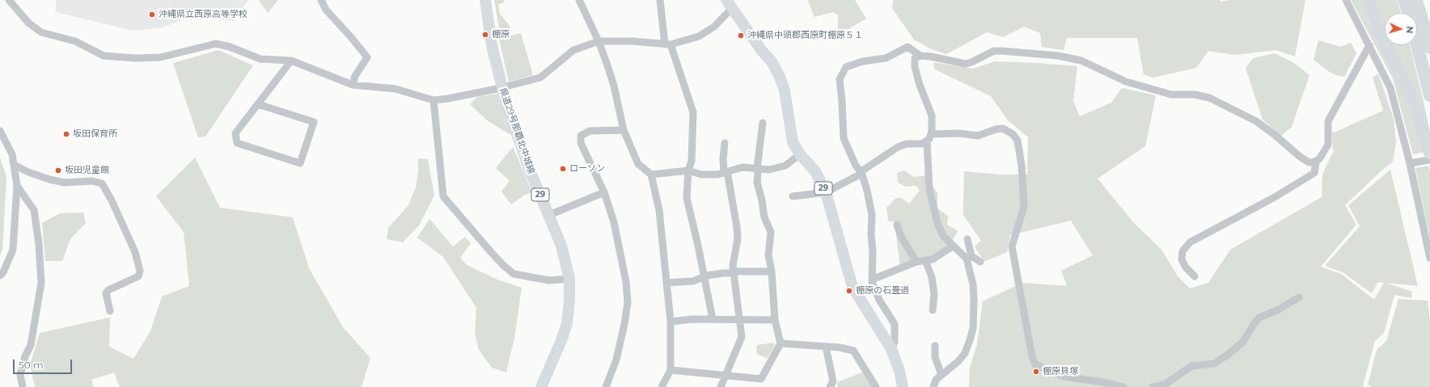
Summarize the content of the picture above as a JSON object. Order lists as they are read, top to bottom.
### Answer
{
  "streets": {
    "main road": ["県道29号那覇北中城線", "29"]
  },
  "places": [
    "沖縄県立西原高等学校",
    "棚原",
    "沖縄県中頭郡西原町棚原５１",
    "坂田保育所",
    "ローソン",
    "坂田児童館",
    "棚原の石畳道",
    "棚原貝塚"
  ],
  "scale_bar": "50 m",
  "north": "right"
}
